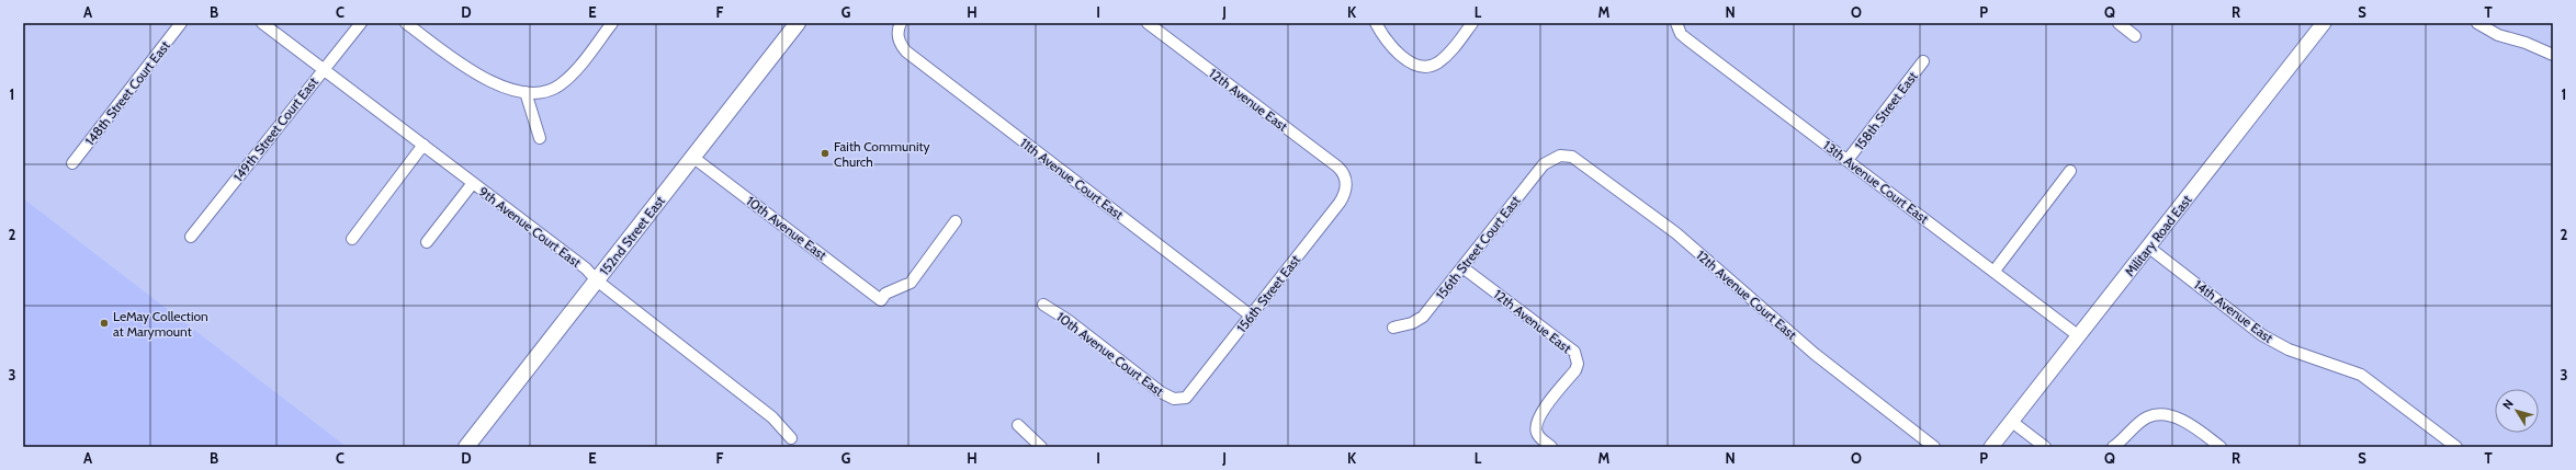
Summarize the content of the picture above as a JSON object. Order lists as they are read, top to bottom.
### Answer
{
  "streets": {
    "main road": ["152nd Street East"],
    "street": [
      "148th Street Court East",
      "12th Avenue East",
      "158th Street East",
      "149th Street Court East",
      "11th Avenue Court East",
      "13th Avenue Court East",
      "9th Avenue Court East",
      "10th Avenue East",
      "Military Road East",
      "156th Street Court East",
      "156th Street East",
      "12th Avenue Court East",
      "14th Avenue East",
      "10th Avenue Court East"
    ]
  },
  "crossings": [
    ["12th Avenue East", "156th Street Court East"],
    ["12th Avenue East", "156th Street East"],
    ["158th Street East", "13th Avenue Court East"],
    ["149th Street Court East", "9th Avenue Court East"],
    ["11th Avenue Court East", "156th Street East"],
    ["13th Avenue Court East", "Military Road East"],
    ["9th Avenue Court East", "152nd Street East"],
    ["10th Avenue East", "152nd Street East"],
    ["Military Road East", "14th Avenue East"],
    ["156th Street Court East", "12th Avenue Court East"],
    ["156th Street East", "10th Avenue Court East"]
  ],
  "places": ["Faith Community Church", "LeMay Collection at Marymount"],
  "north": "top left",
  "grid": {
    "columns": [
      "A",
      "B",
      "C",
      "D",
      "E",
      "F",
      "G",
      "H",
      "I",
      "J",
      "K",
      "L",
      "M",
      "N",
      "O",
      "P",
      "Q",
      "R",
      "S",
      "T"
    ],
    "rows": ["1", "2", "3"]
  }
}
